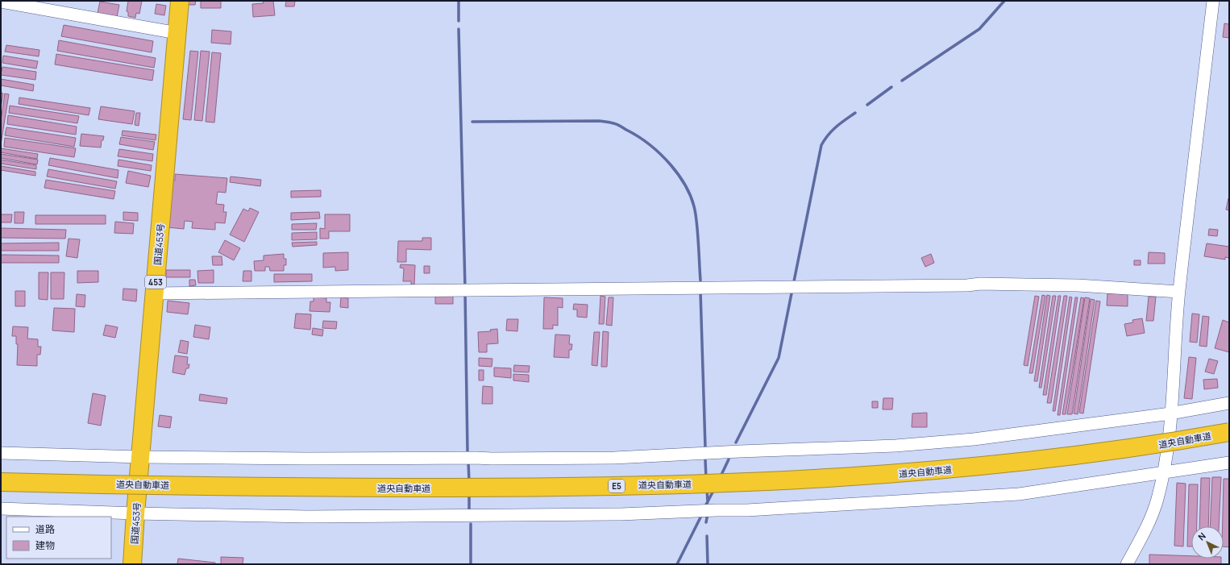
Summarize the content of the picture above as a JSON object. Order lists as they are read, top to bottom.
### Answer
{
  "streets": {
    "highway": [
      "国道453号",
      "453",
      "道央自動車道",
      "E5"
    ]
  },
  "legend": ["道路", "建物"],
  "north": "top left"
}
